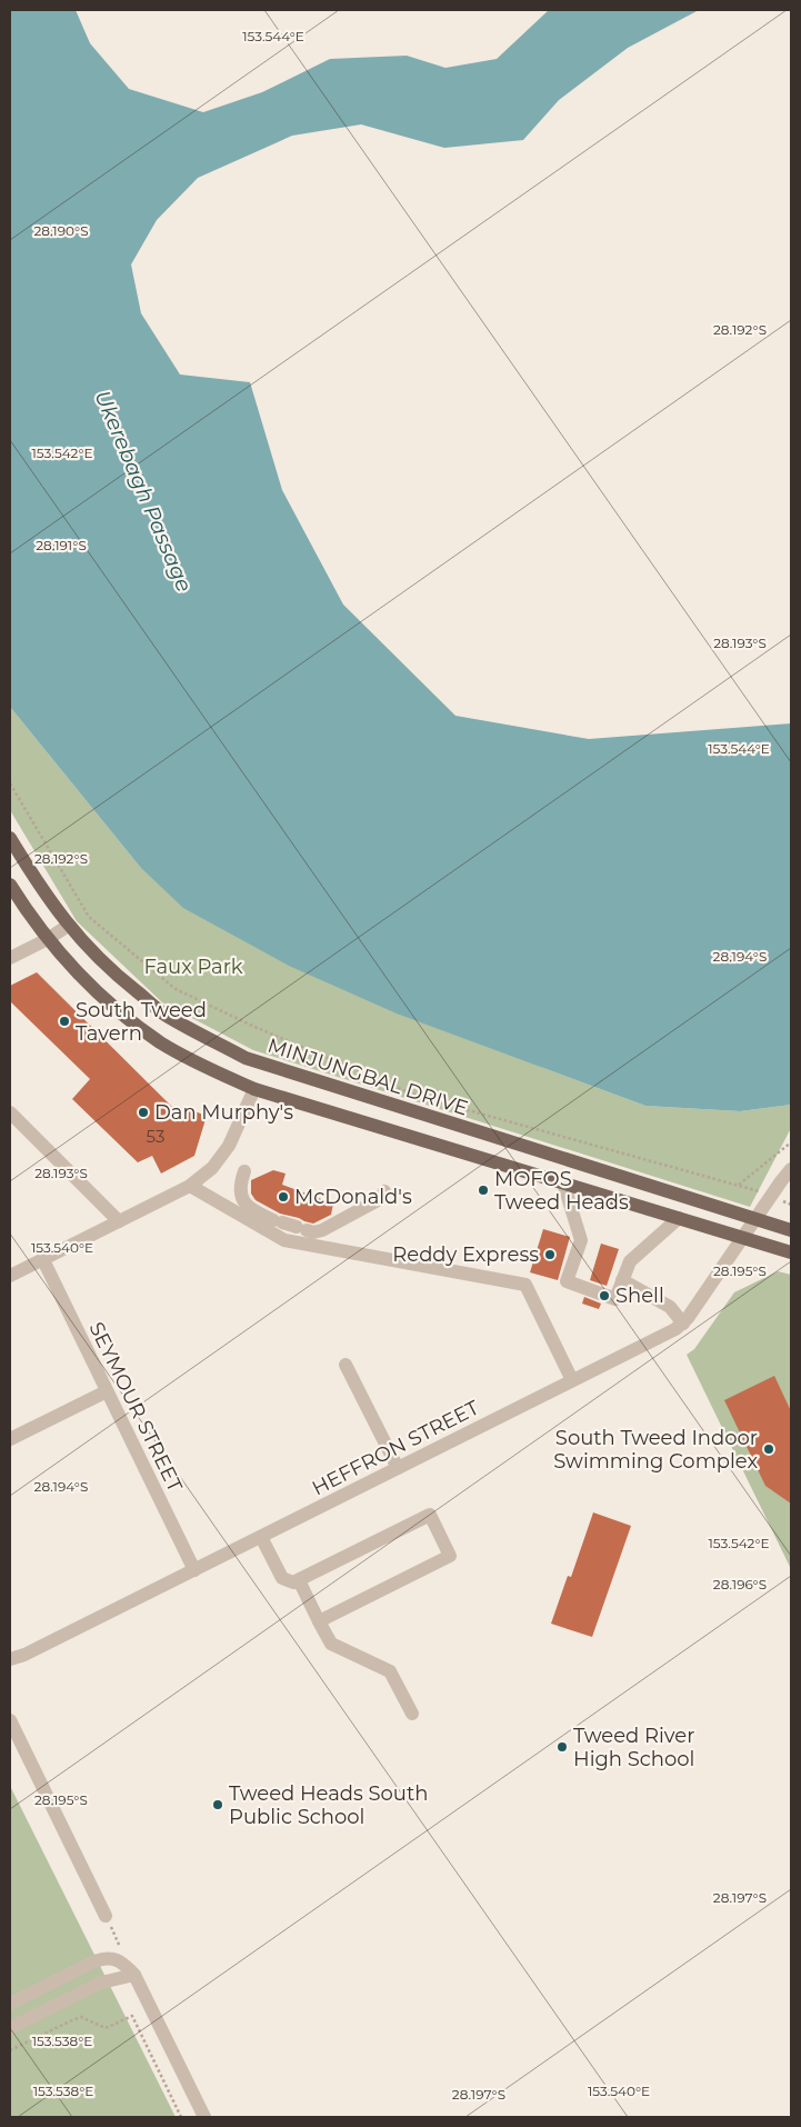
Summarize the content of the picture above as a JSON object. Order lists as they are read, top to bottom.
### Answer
{
  "streets": {
    "main road": ["MINJUNGBAL DRIVE"],
    "street": ["SEYMOUR STREET", "HEFFRON STREET"]
  },
  "crossings": [
    ["MINJUNGBAL DRIVE", "HEFFRON STREET"],
    ["SEYMOUR STREET", "HEFFRON STREET"]
  ],
  "water": ["Ukerebagh Passage"],
  "parks": ["Faux Park"],
  "places": [
    "South Tweed Tavern",
    "Dan Murphy's",
    "MOFOS Tweed Heads",
    "McDonald's",
    "Reddy Express",
    "Shell",
    "South Tweed Indoor Swimming Complex",
    "Tweed River High School",
    "Tweed Heads South Public School"
  ],
  "house_numbers": ["53"],
  "coordinates": [
    "153.544°E",
    "28.190°S",
    "28.192°S",
    "153.542°E",
    "28.191°S",
    "28.193°S",
    "28.194°S",
    "153.540°E",
    "28.195°S",
    "28.196°S",
    "28.197°S",
    "153.538°E"
  ]
}
